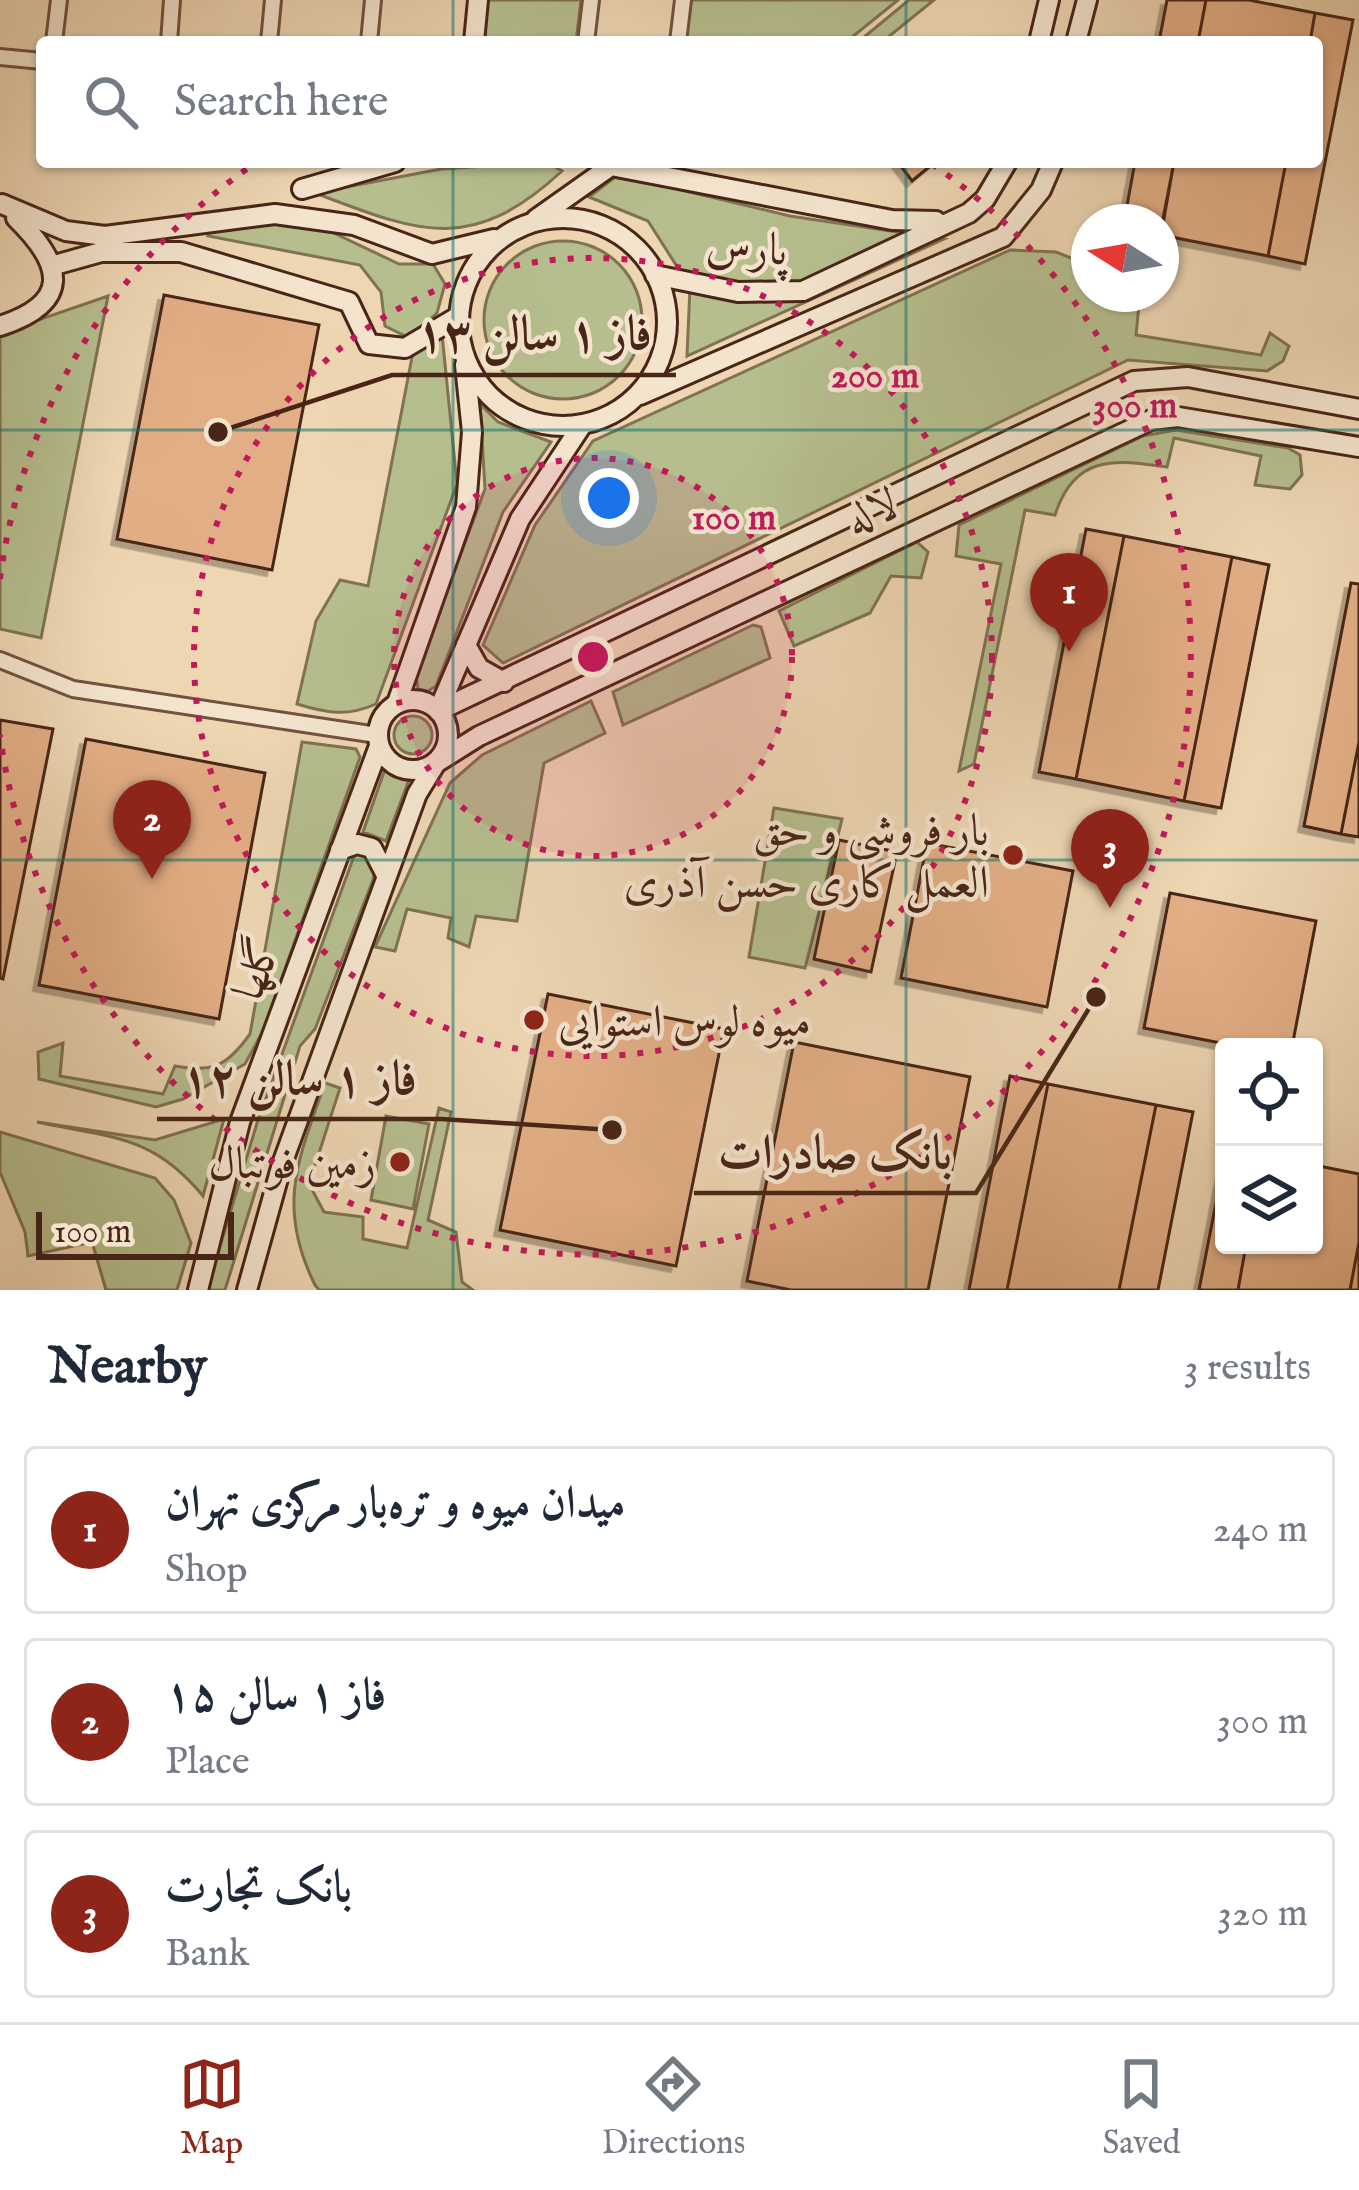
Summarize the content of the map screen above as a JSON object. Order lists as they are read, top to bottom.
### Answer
{
  "streets": {
    "street": ["پارس", "لاله", "گلها"]
  },
  "crossings": [
    ["لاله", "گلها"]
  ],
  "places": [
    "فاز ۱ سالن ۱۳",
    "بار فروشی و حق العمل کاری حسن آذری",
    "بانک صادرات",
    "میوه لوس استوایی",
    "فاز ۱ سالن ۱۲",
    "زمین فوتبال"
  ],
  "scale_bar": "100 m",
  "north": "left",
  "page": {
    "search": "Search here",
    "pins": ["1", "2", "3"],
    "scale": "100 m",
    "heading": ["Nearby", "3 results"],
    "list": [
      {
        "mark": "1",
        "name": "میدان میوه و تره‌بار مرکزی تهران",
        "note": "Shop",
        "value": "240 m"
      },
      {
        "mark": "2",
        "name": "فاز ۱ سالن ۱۵",
        "note": "Place",
        "value": "300 m"
      },
      {
        "mark": "3",
        "name": "بانک تجارت",
        "note": "Bank",
        "value": "320 m"
      }
    ],
    "nav": ["Map", "Directions", "Saved"]
  },
  "rings": ["200 m", "300 m", "100 m"]
}
